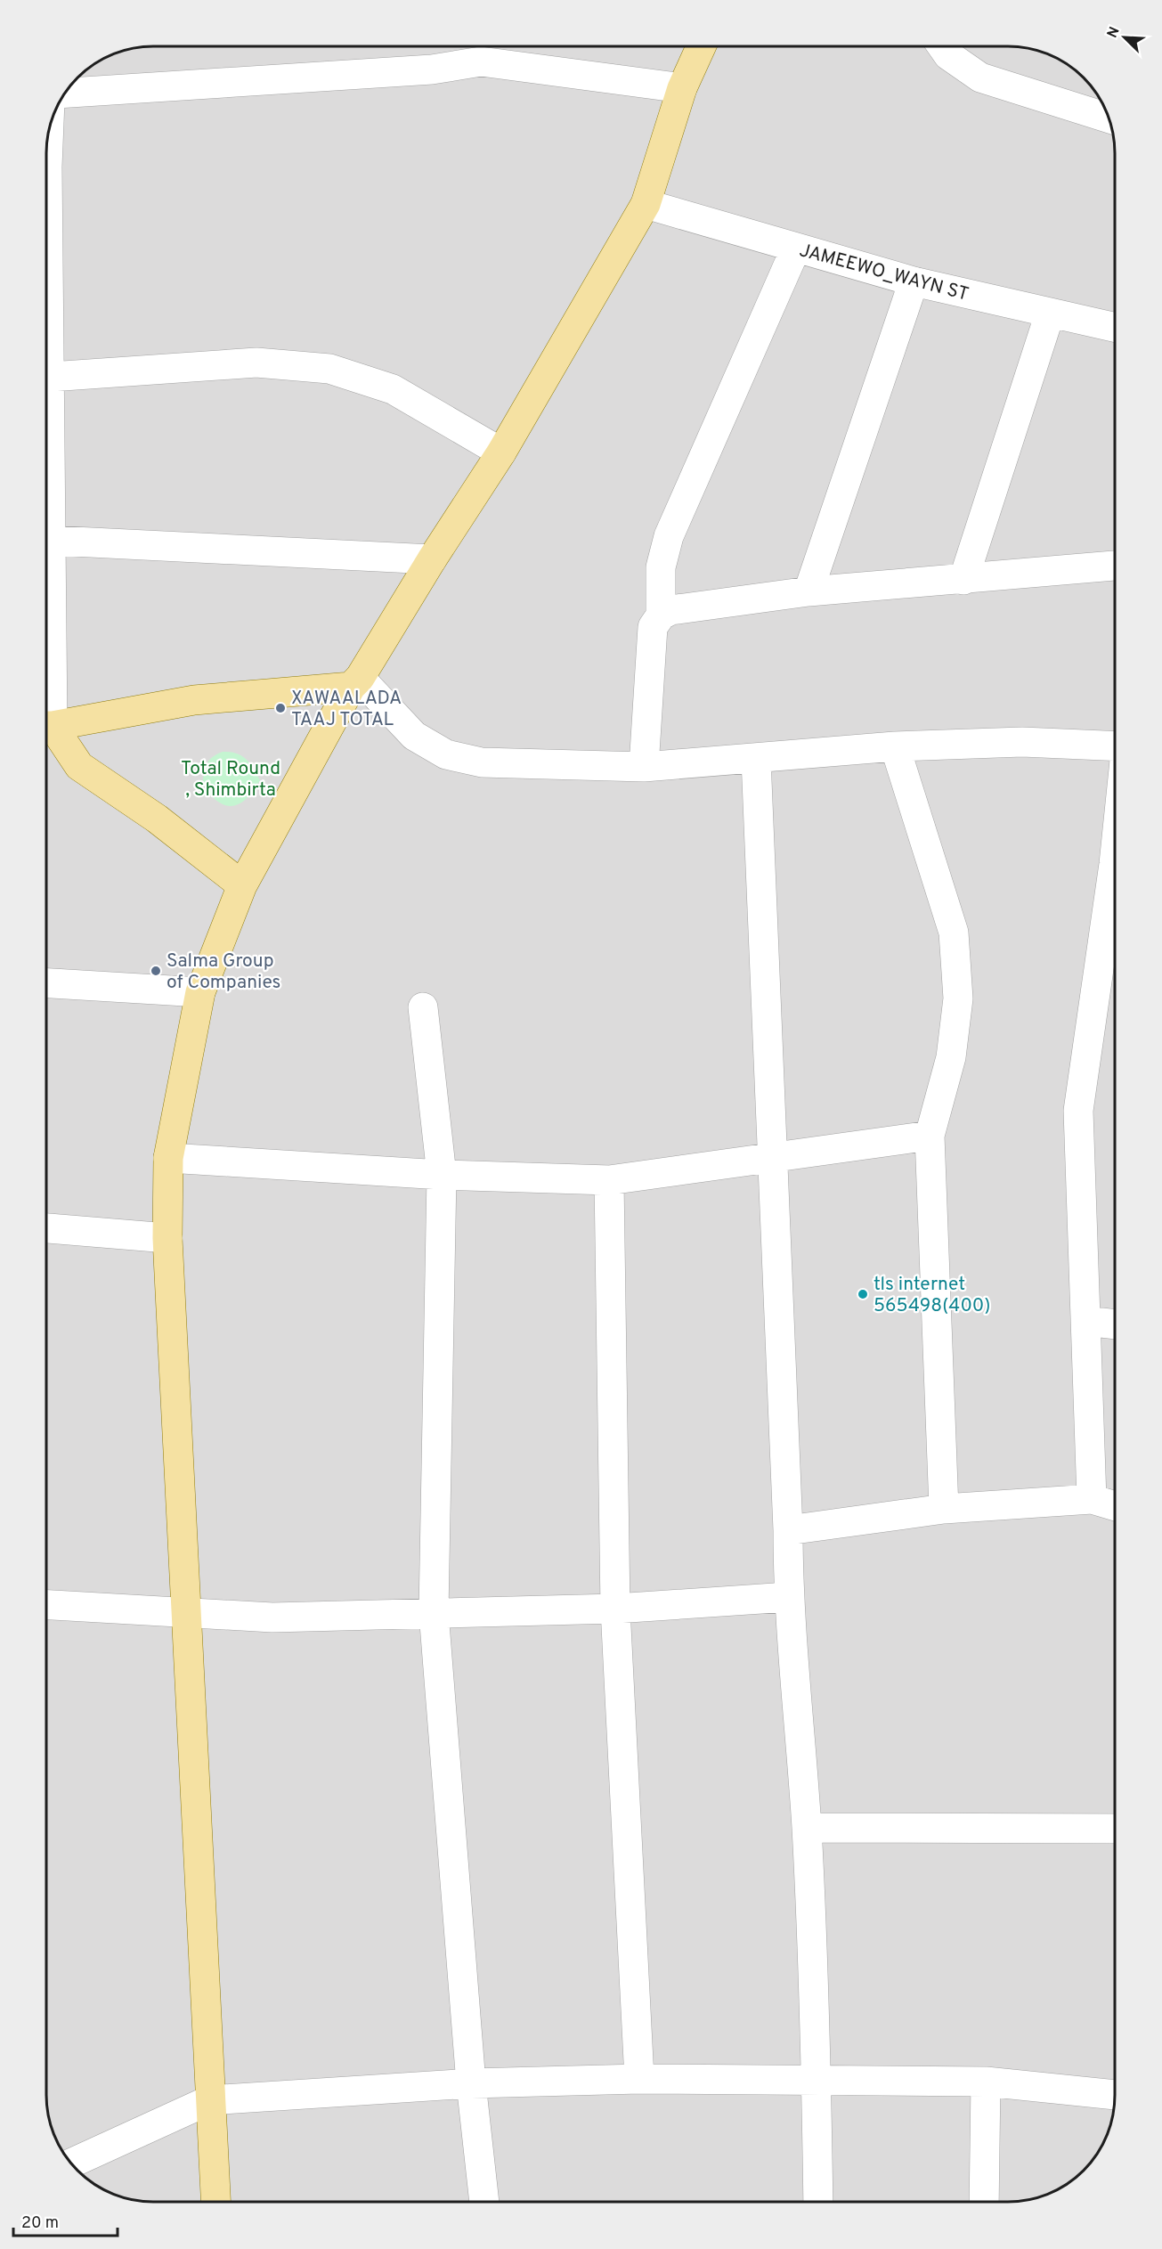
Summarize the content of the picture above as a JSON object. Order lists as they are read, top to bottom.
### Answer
{
  "streets": {
    "street": ["JAMEEWO_WAYN ST"]
  },
  "parks": ["Total Round , Shimbirta"],
  "places": ["XAWAALADA TAAJ TOTAL", "Salma Group of Companies", "tls internet 565498(400)"],
  "scale_bar": "20 m",
  "north": "top left"
}
